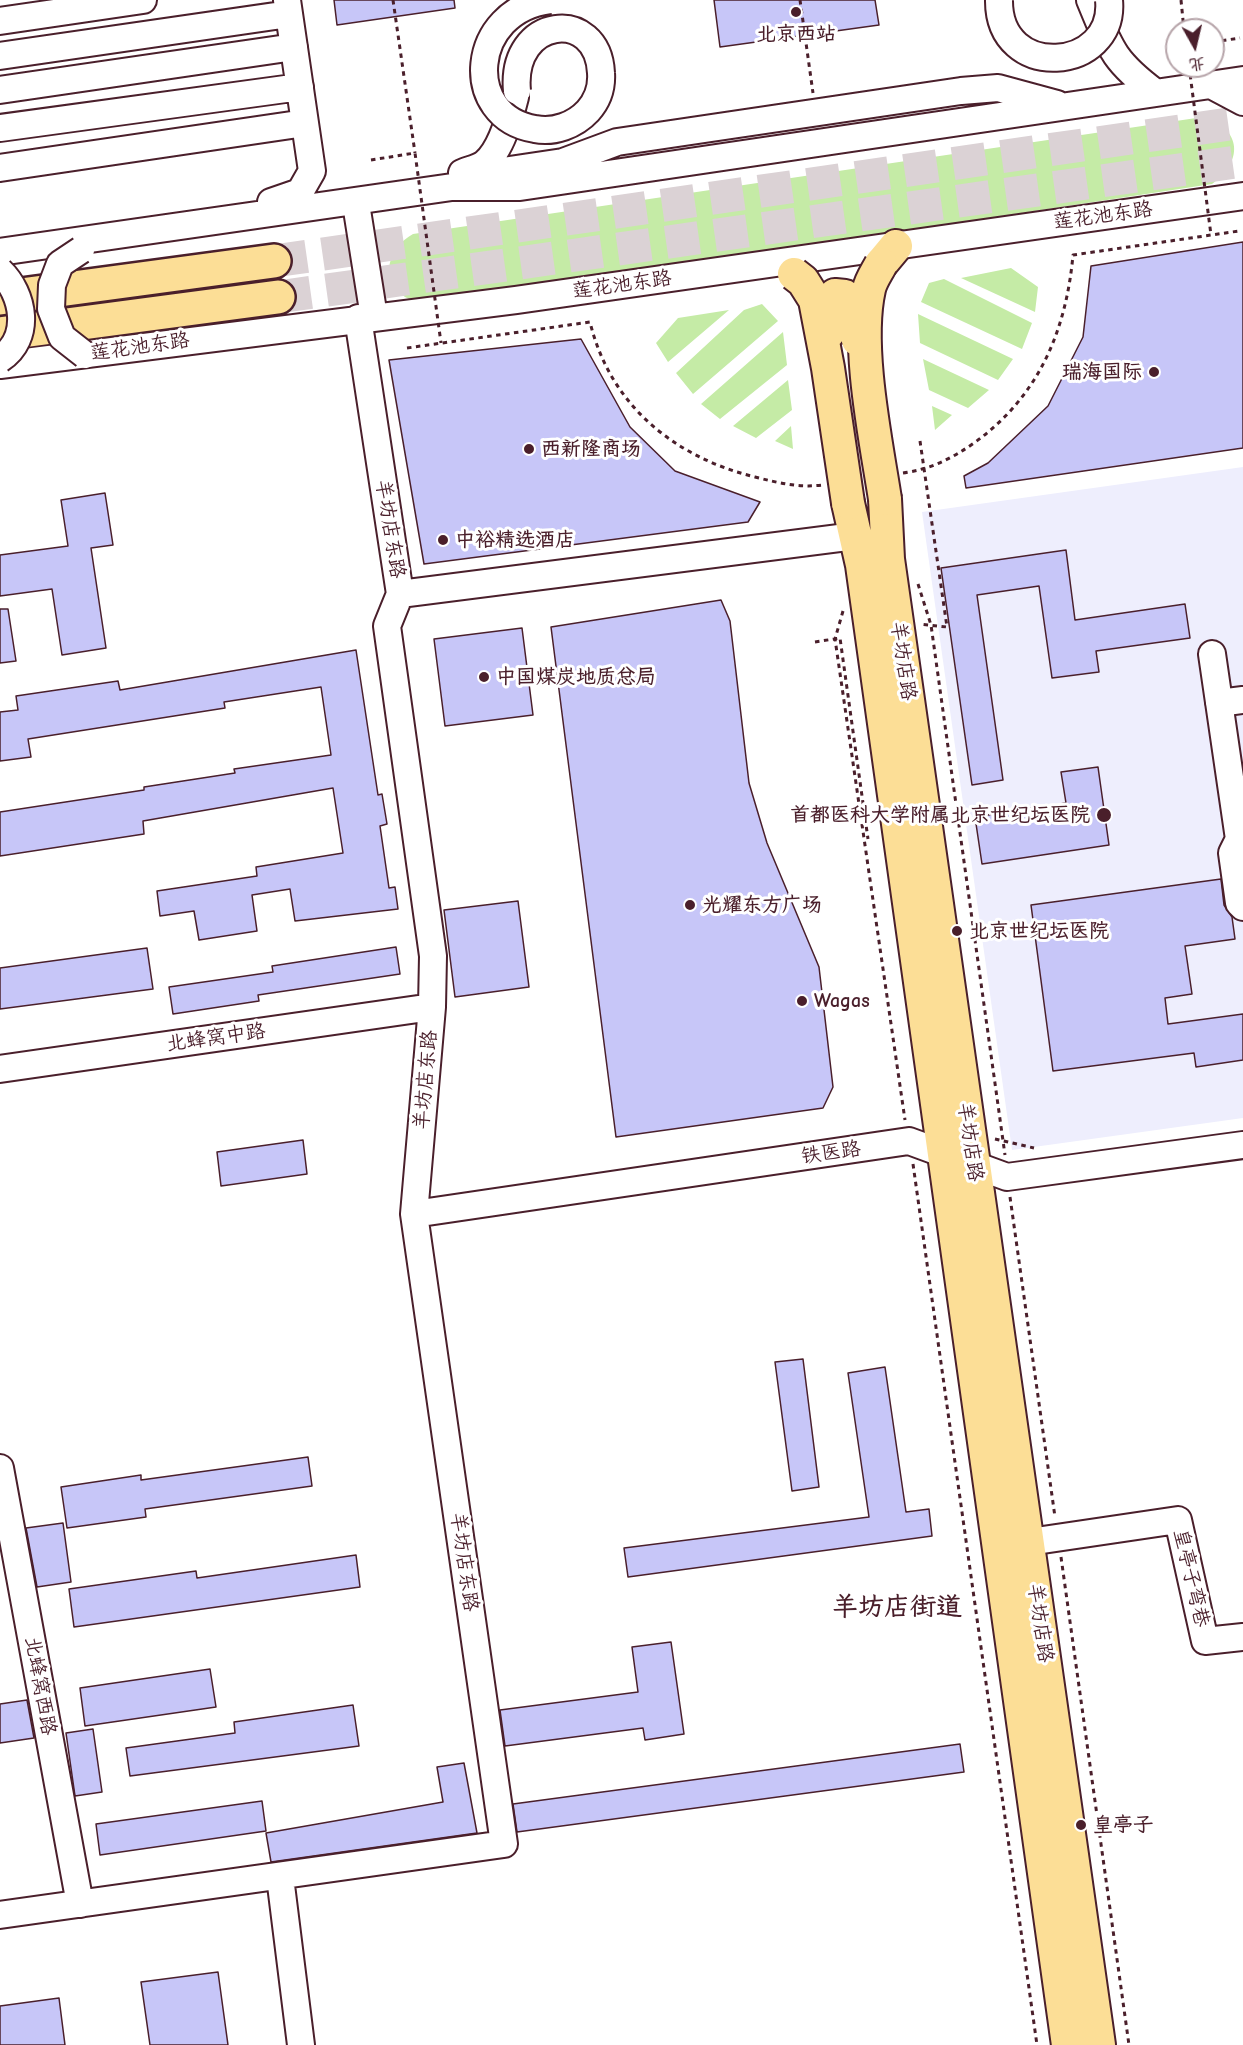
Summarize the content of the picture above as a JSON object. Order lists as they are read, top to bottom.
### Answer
{
  "streets": {
    "highway": ["莲花池东路"],
    "main road": ["羊坊店路"],
    "street": [
      "羊坊店东路",
      "北蜂窝中路",
      "铁医路",
      "皇亭子弯巷",
      "北蜂窝西路"
    ]
  },
  "crossings": [
    ["莲花池东路", "羊坊店东路"],
    ["莲花池东路", "羊坊店路"],
    ["羊坊店东路", "北蜂窝中路"],
    ["羊坊店东路", "铁医路"],
    ["羊坊店路", "铁医路"],
    ["羊坊店路", "皇亭子弯巷"]
  ],
  "districts": ["羊坊店街道"],
  "places": [
    "北京西站",
    "瑞海国际",
    "西新隆商场",
    "中裕精选酒店",
    "中国煤炭地质总局",
    "首都医科大学附属北京世纪坛医院",
    "光耀东方广场",
    "北京世纪坛医院",
    "Wagas",
    "皇亭子"
  ],
  "north": "bottom"
}
